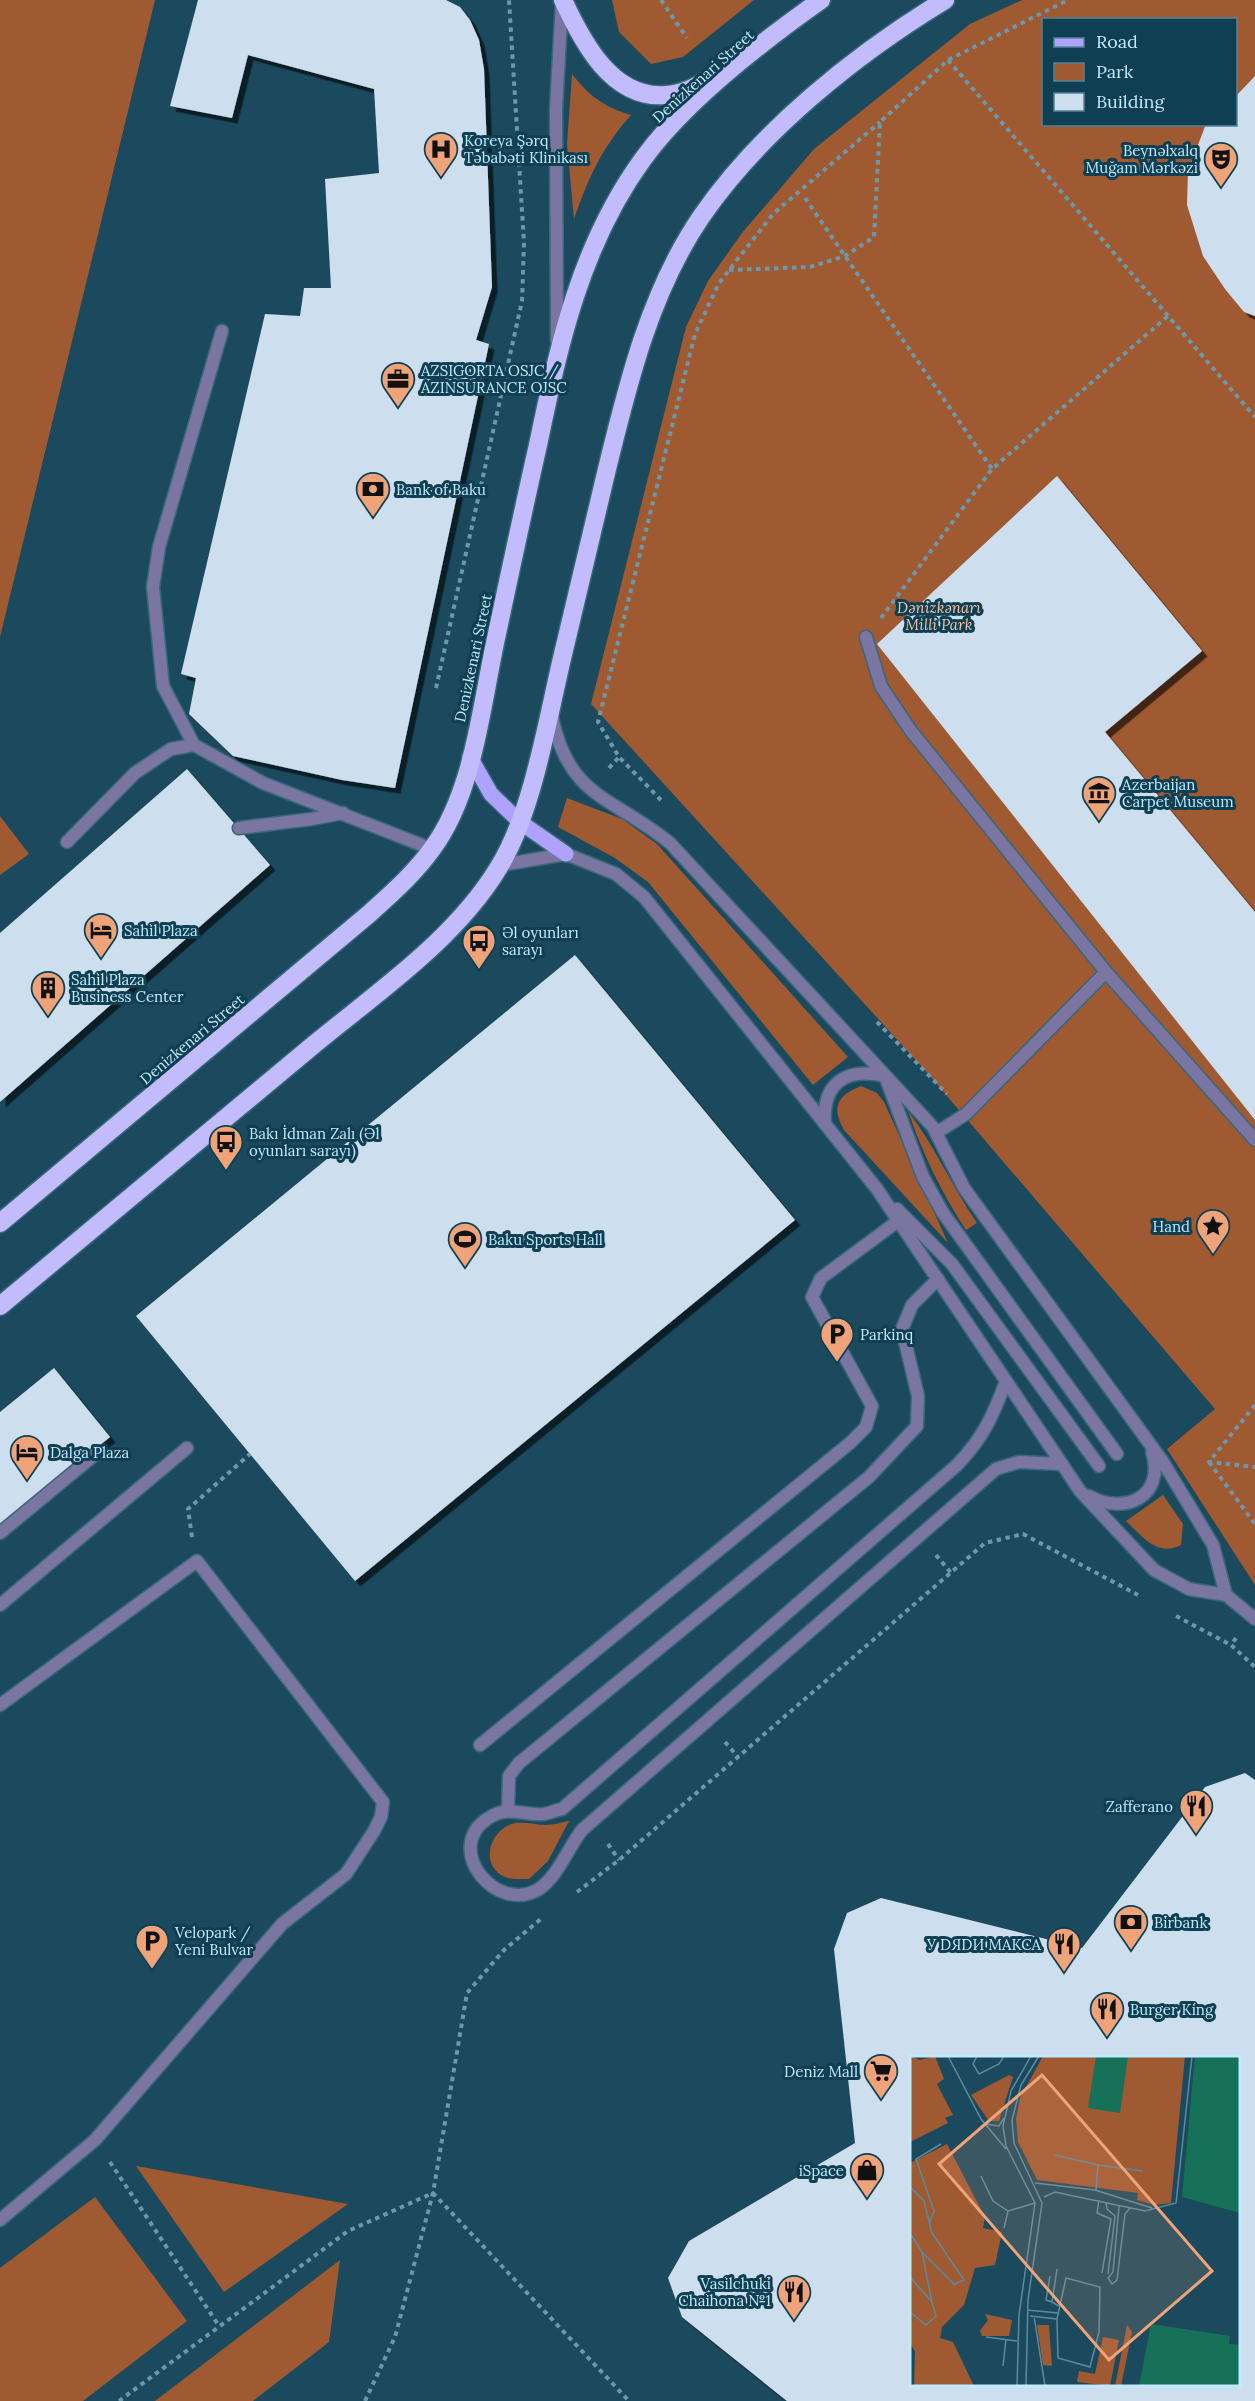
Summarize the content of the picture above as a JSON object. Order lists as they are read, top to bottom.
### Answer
{
  "streets": {
    "highway": ["Denizkenari Street"]
  },
  "parks": ["Dənizkənarı Milli Park"],
  "places": {
    "hospital": ["Koreya Şərq Təbabəti Klinikası"],
    "theatre": ["Beynəlxalq Muğam Mərkəzi"],
    "office": ["AZSIGORTA OSJC / AZINSURANCE OJSC"],
    "bank": ["Bank of Baku", "Birbank"],
    "museum": ["Azerbaijan Carpet Museum"],
    "hotel": ["Sahil Plaza", "Dalga Plaza"],
    "bus stop": ["Əl oyunları sarayı", "Bakı İdman Zalı (Əl oyunları sarayı)"],
    "building": ["Sahil Plaza Business Center"],
    "place": ["Hand"],
    "sports": ["Baku Sports Hall"],
    "parking": ["Parkinq", "Velopark / Yeni Bulvar"],
    "restaurant": [
      "Zafferano",
      "У DЯDИ МАКСА",
      "Burger King",
      "Vasilchuki Chaihona №1"
    ],
    "supermarket": ["Deniz Mall"],
    "shop": ["iSpace"]
  },
  "legend": ["Road", "Park", "Building"]
}
